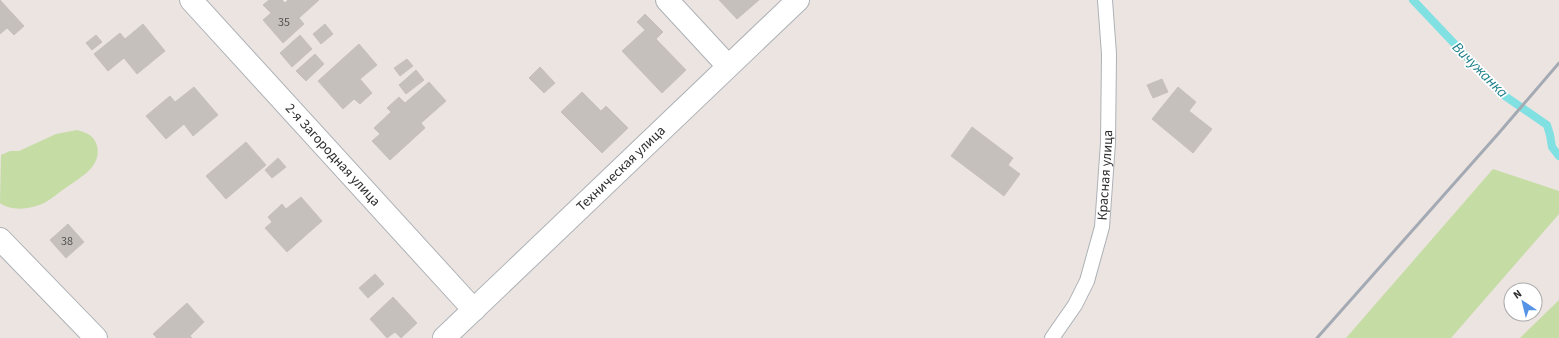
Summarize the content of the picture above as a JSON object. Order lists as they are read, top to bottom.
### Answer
{
  "streets": {
    "street": ["2-я Загородная улица", "Техническая улица"],
    "lane": ["Красная улица"]
  },
  "crossings": [
    ["2-я Загородная улица", "Техническая улица"]
  ],
  "water": ["Вичужанка"],
  "house_numbers": ["35", "38"],
  "north": "top left"
}
